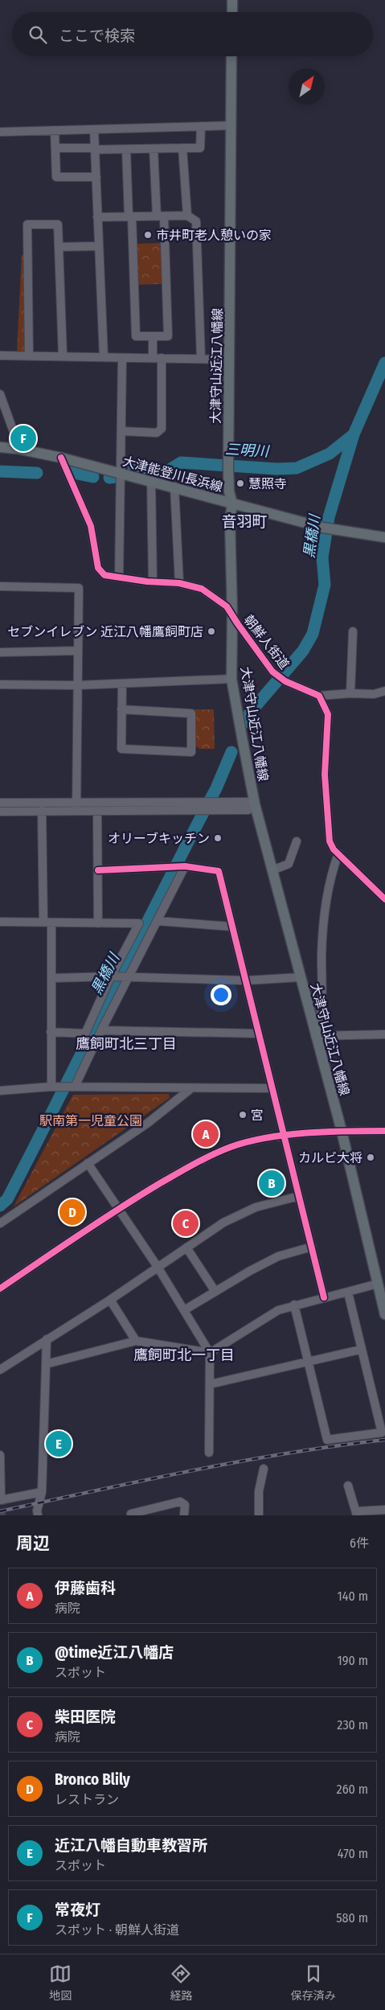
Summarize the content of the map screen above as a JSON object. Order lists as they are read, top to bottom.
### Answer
{
  "streets": {
    "main road": ["大津守山近江八幡線", "大津能登川長浜線"],
    "street": ["朝鮮人街道"]
  },
  "crossings": [
    ["大津守山近江八幡線", "大津能登川長浜線"],
    ["大津守山近江八幡線", "朝鮮人街道"],
    ["大津能登川長浜線", "朝鮮人街道"]
  ],
  "districts": ["音羽町", "鷹飼町北三丁目", "鷹飼町北一丁目"],
  "water": ["三明川", "黒橋川"],
  "parks": ["駅南第一児童公園"],
  "places": [
    "市井町老人憩いの家",
    "慧照寺",
    "セブンイレブン 近江八幡鷹飼町店",
    "オリーブキッチン",
    "宮",
    "カルビ大将"
  ],
  "north": "top right",
  "page": {
    "search": "ここで検索",
    "pins": [
      "F",
      "A",
      "B",
      "D",
      "C",
      "E"
    ],
    "heading": ["周辺", "6件"],
    "list": [
      {
        "mark": "A",
        "name": "伊藤歯科",
        "note": "病院",
        "value": "140 m"
      },
      {
        "mark": "B",
        "name": "@time近江八幡店",
        "note": "スポット",
        "value": "190 m"
      },
      {
        "mark": "C",
        "name": "柴田医院",
        "note": "病院",
        "value": "230 m"
      },
      {
        "mark": "D",
        "name": "Bronco Blily",
        "note": "レストラン",
        "value": "260 m"
      },
      {
        "mark": "E",
        "name": "近江八幡自動車教習所",
        "note": "スポット",
        "value": "470 m"
      },
      {
        "mark": "F",
        "name": "常夜灯",
        "note": "スポット · 朝鮮人街道",
        "value": "580 m"
      }
    ],
    "nav": ["地図", "経路", "保存済み"]
  }
}
